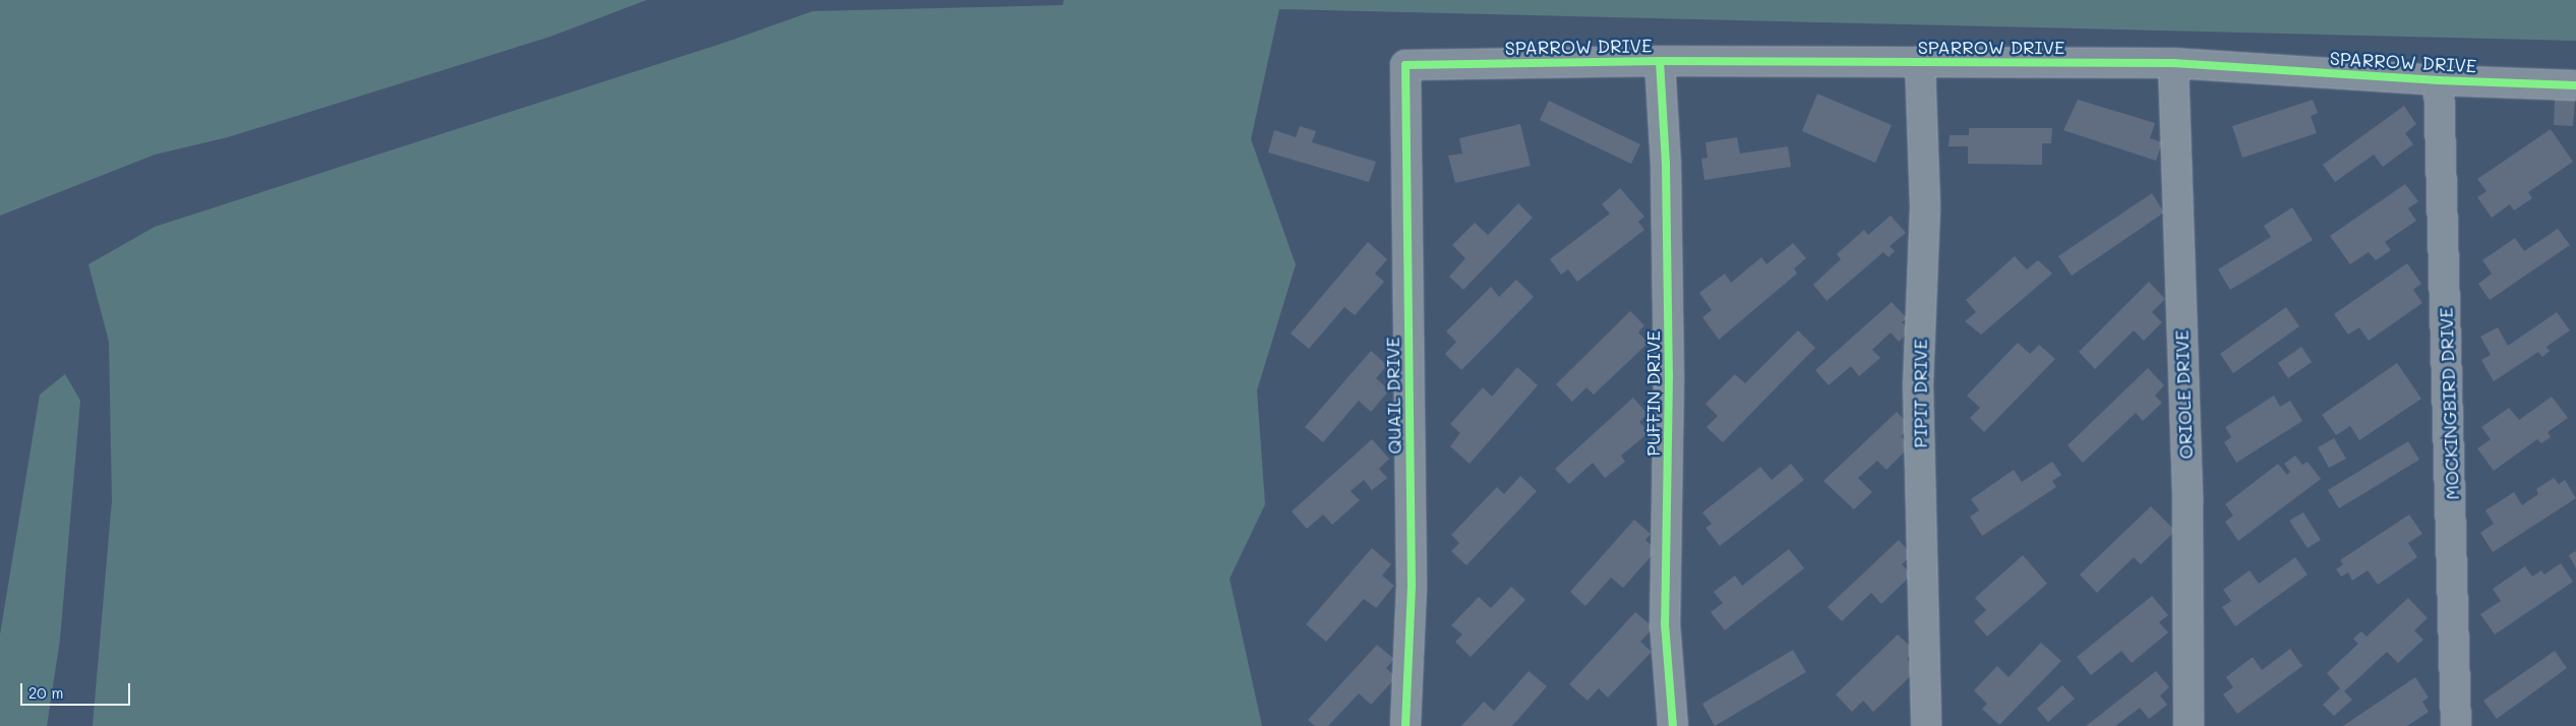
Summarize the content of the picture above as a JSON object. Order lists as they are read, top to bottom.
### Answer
{
  "streets": {
    "street": [
      "SPARROW DRIVE",
      "PUFFIN DRIVE",
      "PIPIT DRIVE",
      "ORIOLE DRIVE",
      "QUAIL DRIVE",
      "MOCKINGBIRD DRIVE"
    ]
  },
  "crossings": [
    ["SPARROW DRIVE", "PUFFIN DRIVE"],
    ["SPARROW DRIVE", "PIPIT DRIVE"],
    ["SPARROW DRIVE", "ORIOLE DRIVE"],
    ["SPARROW DRIVE", "QUAIL DRIVE"],
    ["SPARROW DRIVE", "MOCKINGBIRD DRIVE"]
  ],
  "scale_bar": "20 m"
}
